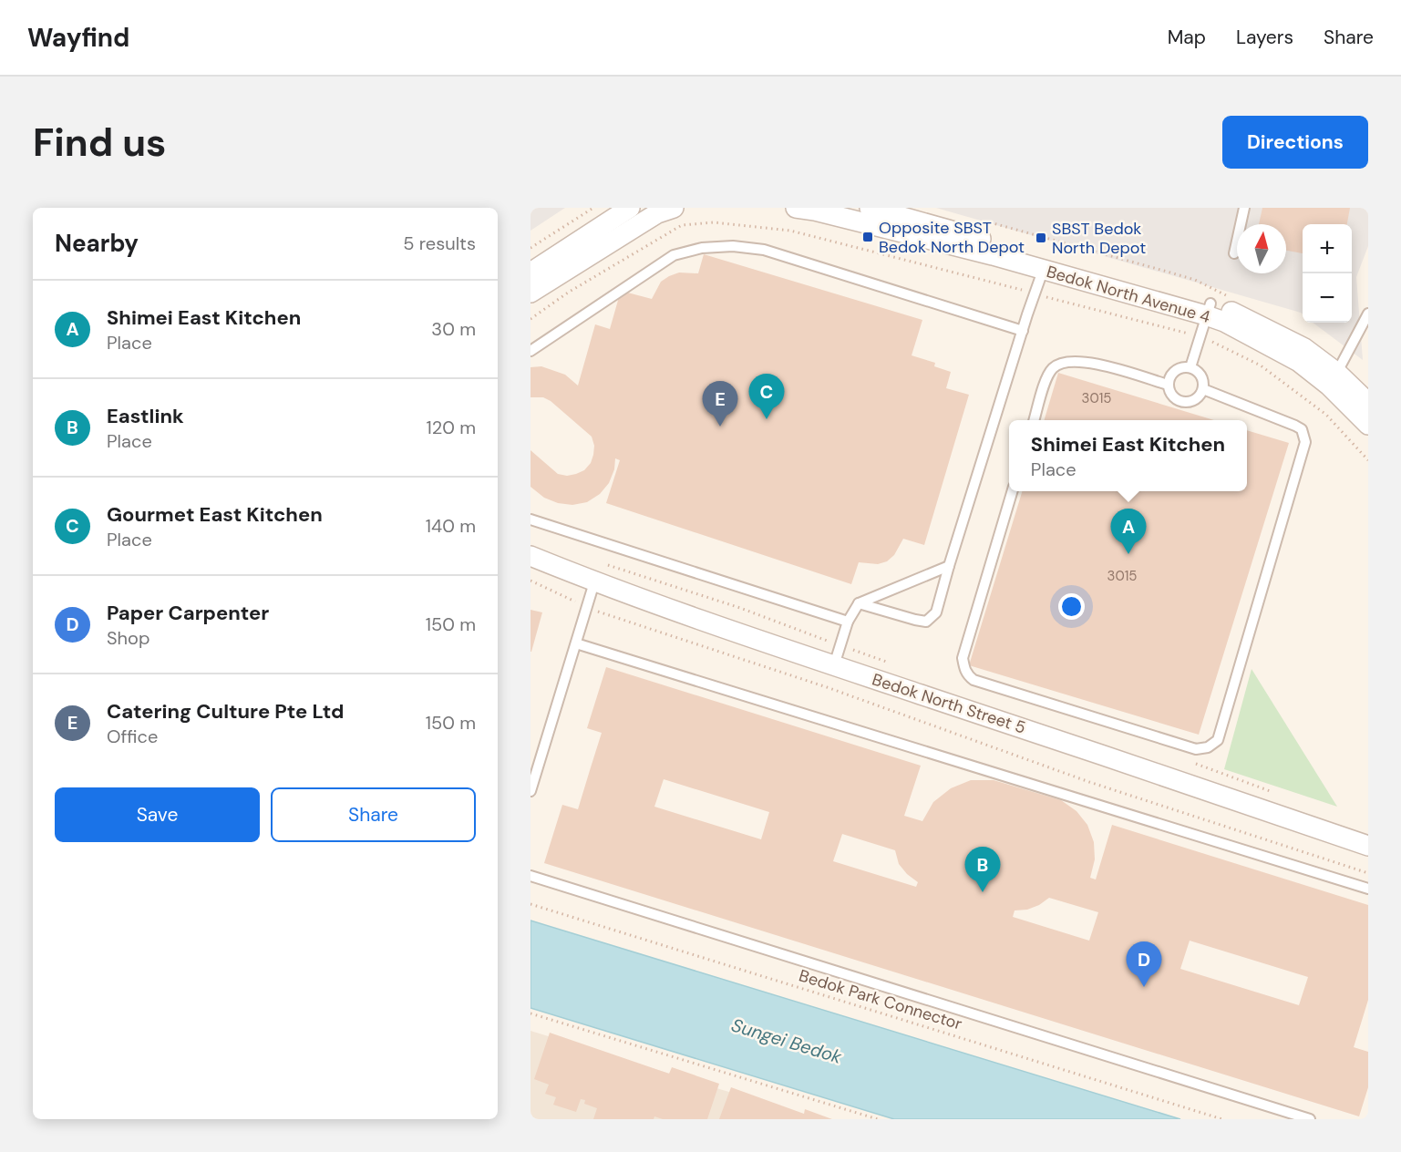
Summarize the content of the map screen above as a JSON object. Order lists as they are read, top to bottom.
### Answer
{
  "streets": {
    "street": ["Bedok North Avenue 4", "Bedok North Street 5"],
    "path": ["Bedok Park Connector"]
  },
  "water": ["Sungei Bedok"],
  "places": {
    "transit": ["Opposite SBST Bedok North Depot", "SBST Bedok North Depot"]
  },
  "house_numbers": ["3015", "3015"],
  "north": "top",
  "page": {
    "header": "Wayfind",
    "nav": ["Map", "Layers", "Share"],
    "buttons": [
      "Directions",
      ["Save", "Share"]
    ],
    "title": "Find us",
    "heading": ["Nearby", "5 results"],
    "map_buttons": ["+", "−"],
    "list": [
      {
        "mark": "A",
        "name": "Shimei East Kitchen",
        "note": "Place",
        "value": "30 m"
      },
      {
        "mark": "B",
        "name": "Eastlink",
        "note": "Place",
        "value": "120 m"
      },
      {
        "mark": "C",
        "name": "Gourmet East Kitchen",
        "note": "Place",
        "value": "140 m"
      },
      {
        "mark": "D",
        "name": "Paper Carpenter",
        "note": "Shop",
        "value": "150 m"
      },
      {
        "mark": "E",
        "name": "Catering Culture Pte Ltd",
        "note": "Office",
        "value": "150 m"
      }
    ],
    "pins": [
      "C",
      "E",
      "A",
      "B",
      "D"
    ],
    "popup": ["Shimei East Kitchen", "Place"]
  }
}
